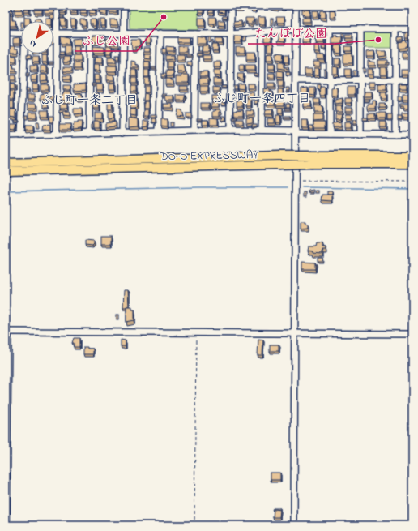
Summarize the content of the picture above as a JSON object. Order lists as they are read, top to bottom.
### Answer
{
  "streets": {
    "highway": ["DO-O EXPRESSWAY"]
  },
  "districts": ["ふじ町一条四丁目", "ふじ町一条二丁目"],
  "places": ["ふじ公園", "たんぽぽ公園"],
  "north": "bottom left"
}
